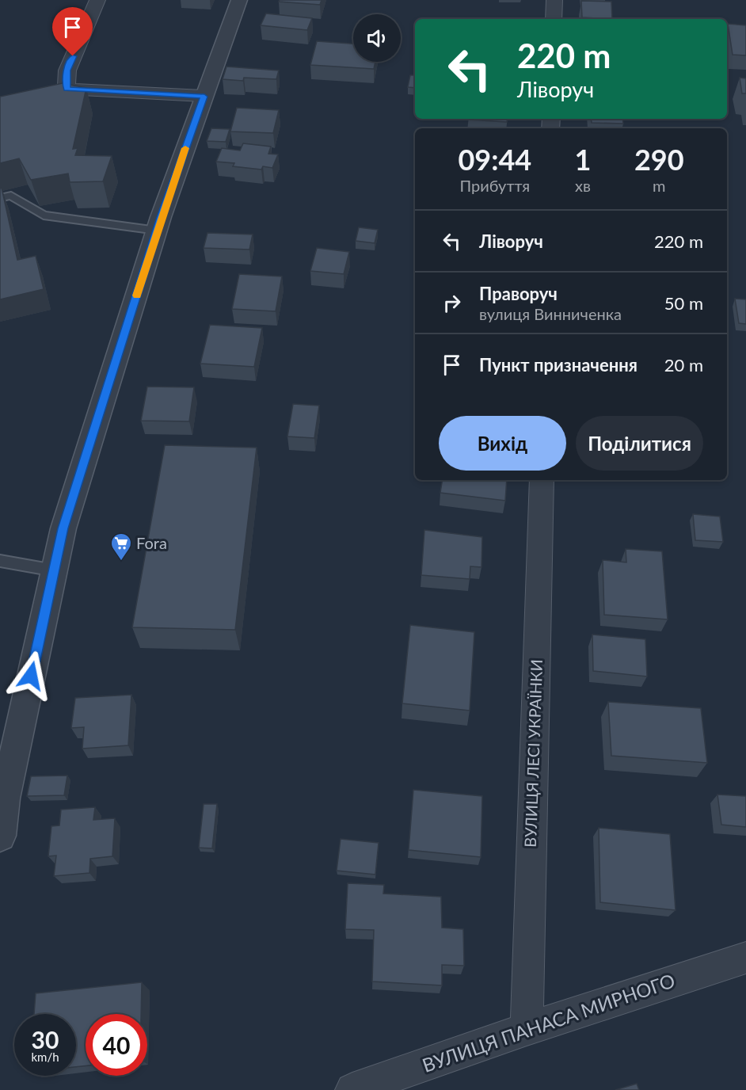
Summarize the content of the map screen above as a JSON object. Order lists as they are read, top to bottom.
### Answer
{
  "streets": {
    "street": ["ВУЛИЦЯ ЛЕСІ УКРАЇНКИ", "ВУЛИЦЯ ПАНАСА МИРНОГО"]
  },
  "crossings": [
    ["ВУЛИЦЯ ЛЕСІ УКРАЇНКИ", "ВУЛИЦЯ ПАНАСА МИРНОГО"]
  ],
  "places": {
    "supermarket": ["Fora"]
  },
  "page": {
    "turn": ["220 m", "Ліворуч"],
    "eta": [
      "09:44",
      "Прибуття",
      "1",
      "хв",
      "290",
      "m"
    ],
    "list": [
      {
        "name": "Ліворуч",
        "value": "220 m"
      },
      {
        "name": "Праворуч",
        "note": "вулиця Винниченка",
        "value": "50 m"
      },
      {
        "name": "Пункт призначення",
        "value": "20 m"
      }
    ],
    "buttons": ["Вихід", "Поділитися"],
    "speed": "30 km/h",
    "limit": "40"
  }
}
